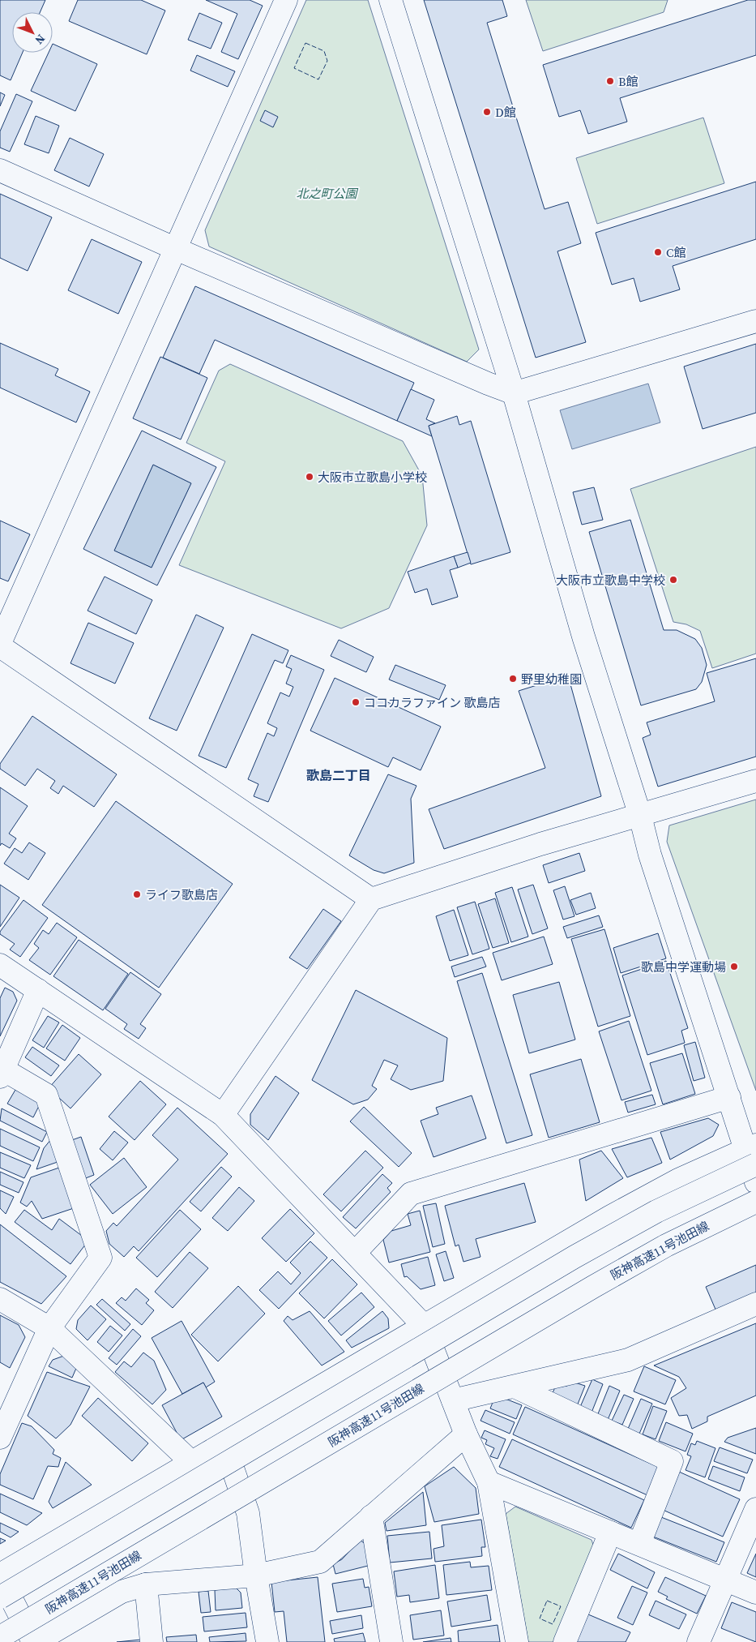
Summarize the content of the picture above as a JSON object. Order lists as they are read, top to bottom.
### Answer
{
  "streets": {
    "main road": ["阪神高速11号池田線"]
  },
  "districts": ["歌島二丁目"],
  "parks": ["北之町公園"],
  "places": [
    "B館",
    "D館",
    "C館",
    "大阪市立歌島小学校",
    "大阪市立歌島中学校",
    "野里幼稚園",
    "ココカラファイン 歌島店",
    "ライフ歌島店",
    "歌島中学運動場"
  ],
  "north": "bottom right"
}
